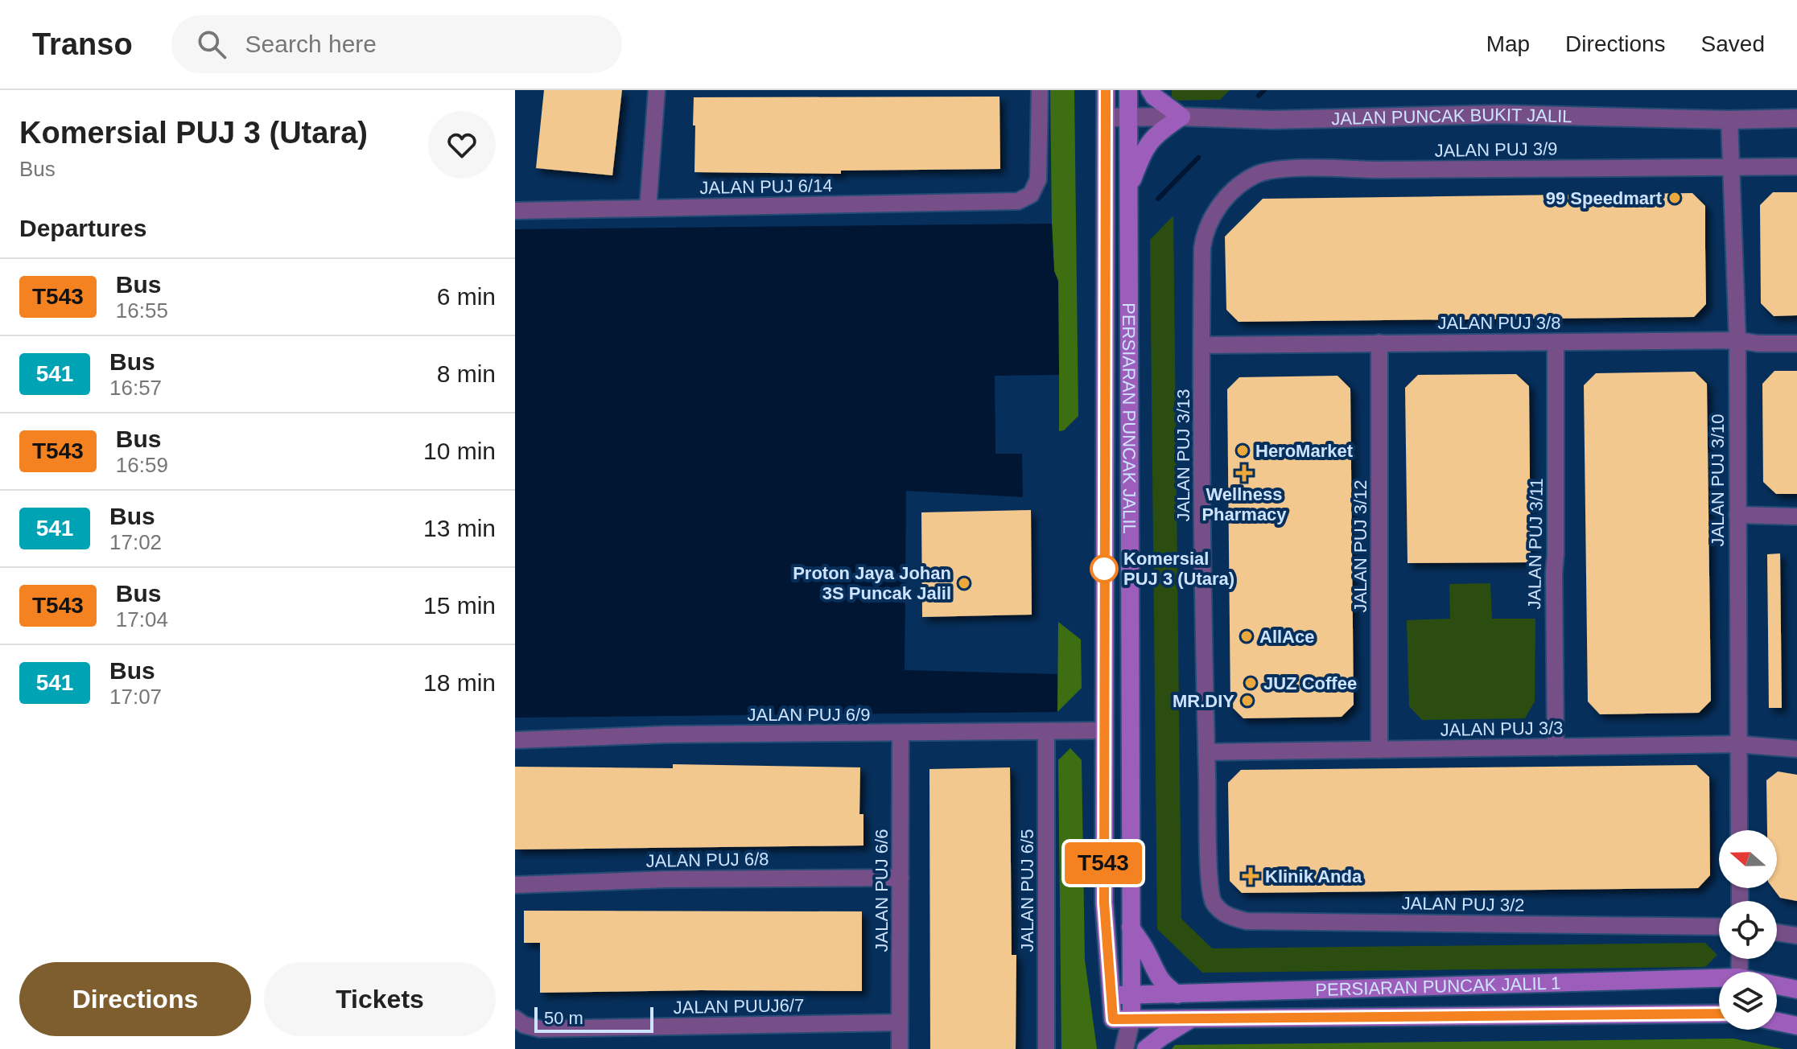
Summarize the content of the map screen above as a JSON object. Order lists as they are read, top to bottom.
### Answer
{
  "streets": {
    "main road": ["PERSIARAN PUNCAK JALIL", "PERSIARAN PUNCAK JALIL 1"],
    "street": [
      "JALAN PUNCAK BUKIT JALIL",
      "JALAN PUJ 3/9",
      "JALAN PUJ 6/14",
      "JALAN PUJ 3/8",
      "JALAN PUJ 3/13",
      "JALAN PUJ 3/10",
      "JALAN PUJ 3/11",
      "JALAN PUJ 3/12",
      "JALAN PUJ 6/9",
      "JALAN PUJ 3/3",
      "JALAN PUJ 6/8",
      "JALAN PUJ 6/6",
      "JALAN PUJ 6/5",
      "JALAN PUJ 3/2",
      "JALAN PUUJ6/7"
    ]
  },
  "crossings": [
    ["JALAN PUNCAK BUKIT JALIL", "PERSIARAN PUNCAK JALIL"],
    ["JALAN PUNCAK BUKIT JALIL", "JALAN PUJ 3/10"],
    ["JALAN PUJ 3/9", "JALAN PUJ 3/13"],
    ["JALAN PUJ 3/9", "JALAN PUJ 3/10"],
    ["JALAN PUJ 3/8", "JALAN PUJ 3/13"],
    ["JALAN PUJ 3/8", "JALAN PUJ 3/10"],
    ["JALAN PUJ 3/8", "JALAN PUJ 3/11"],
    ["JALAN PUJ 3/8", "JALAN PUJ 3/12"],
    ["PERSIARAN PUNCAK JALIL", "JALAN PUJ 6/9"],
    ["PERSIARAN PUNCAK JALIL", "PERSIARAN PUNCAK JALIL 1"],
    ["JALAN PUJ 3/13", "JALAN PUJ 3/3"],
    ["JALAN PUJ 3/13", "JALAN PUJ 3/2"],
    ["JALAN PUJ 3/10", "JALAN PUJ 3/3"],
    ["JALAN PUJ 3/11", "JALAN PUJ 3/3"],
    ["JALAN PUJ 3/12", "JALAN PUJ 3/3"],
    ["JALAN PUJ 6/9", "JALAN PUJ 6/6"],
    ["JALAN PUJ 6/9", "JALAN PUJ 6/5"],
    ["JALAN PUJ 6/8", "JALAN PUJ 6/6"],
    ["JALAN PUJ 6/6", "JALAN PUUJ6/7"]
  ],
  "places": {
    "other": [
      "99 Speedmart",
      "HeroMarket",
      "Komersial PUJ 3 (Utara)",
      "Proton Jaya Johan 3S Puncak Jalil",
      "AllAce",
      "JUZ Coffee",
      "MR.DIY"
    ],
    "health": ["Wellness Pharmacy", "Klinik Anda"]
  },
  "lines": ["bus line T543"],
  "scale_bar": "50 m",
  "north": "left",
  "page": {
    "header": "Transo",
    "search": "Search here",
    "nav": ["Map", "Directions", "Saved"],
    "heading": [
      ["Komersial PUJ 3 (Utara)", "Bus"],
      "Departures"
    ],
    "on_map": "T543",
    "list": [
      {
        "mark": "T543",
        "name": "Bus",
        "note": "16:55",
        "value": "6 min"
      },
      {
        "mark": "541",
        "name": "Bus",
        "note": "16:57",
        "value": "8 min"
      },
      {
        "mark": "T543",
        "name": "Bus",
        "note": "16:59",
        "value": "10 min"
      },
      {
        "mark": "541",
        "name": "Bus",
        "note": "17:02",
        "value": "13 min"
      },
      {
        "mark": "T543",
        "name": "Bus",
        "note": "17:04",
        "value": "15 min"
      },
      {
        "mark": "541",
        "name": "Bus",
        "note": "17:07",
        "value": "18 min"
      }
    ],
    "buttons": ["Directions", "Tickets"],
    "scale": "50 m"
  }
}
